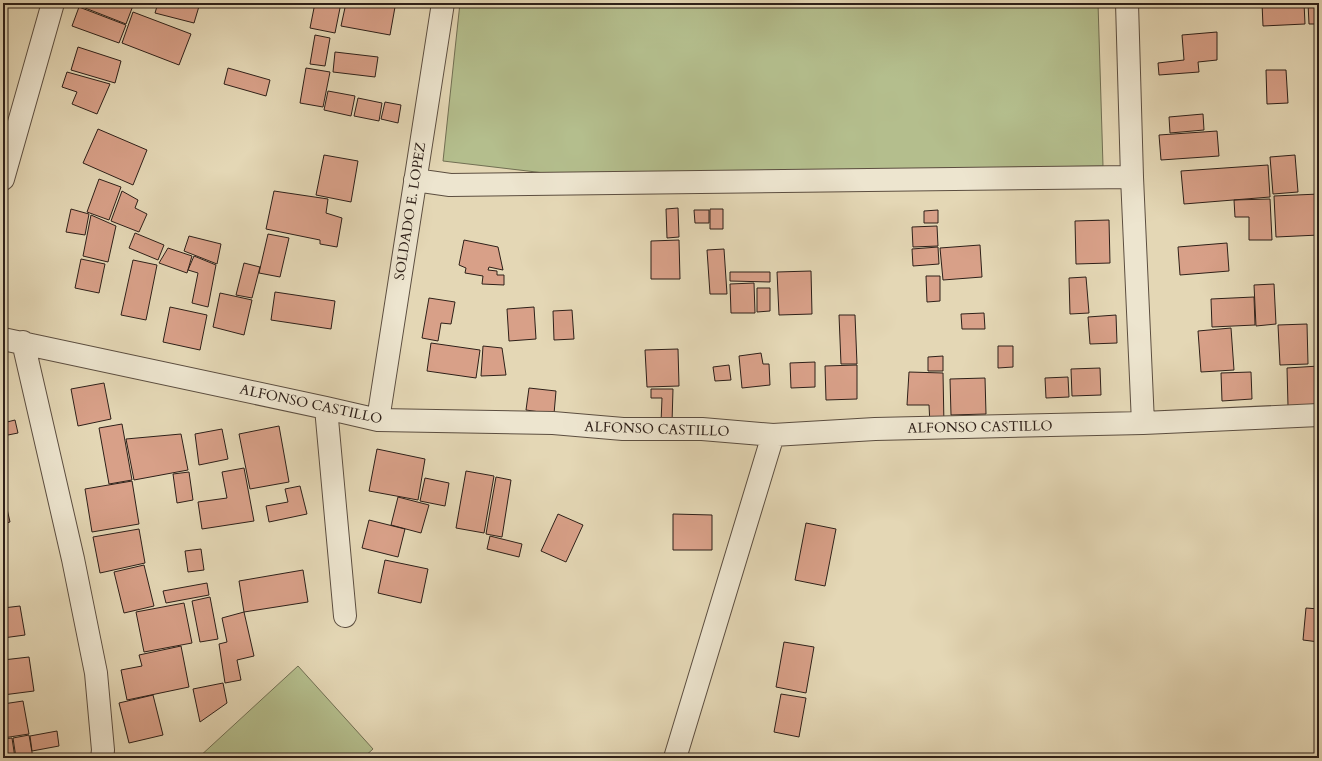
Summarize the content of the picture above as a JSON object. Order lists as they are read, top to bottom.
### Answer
{
  "streets": {
    "street": ["SOLDADO E. LOPEZ", "ALFONSO CASTILLO"]
  },
  "crossings": [
    ["SOLDADO E. LOPEZ", "ALFONSO CASTILLO"]
  ]
}
